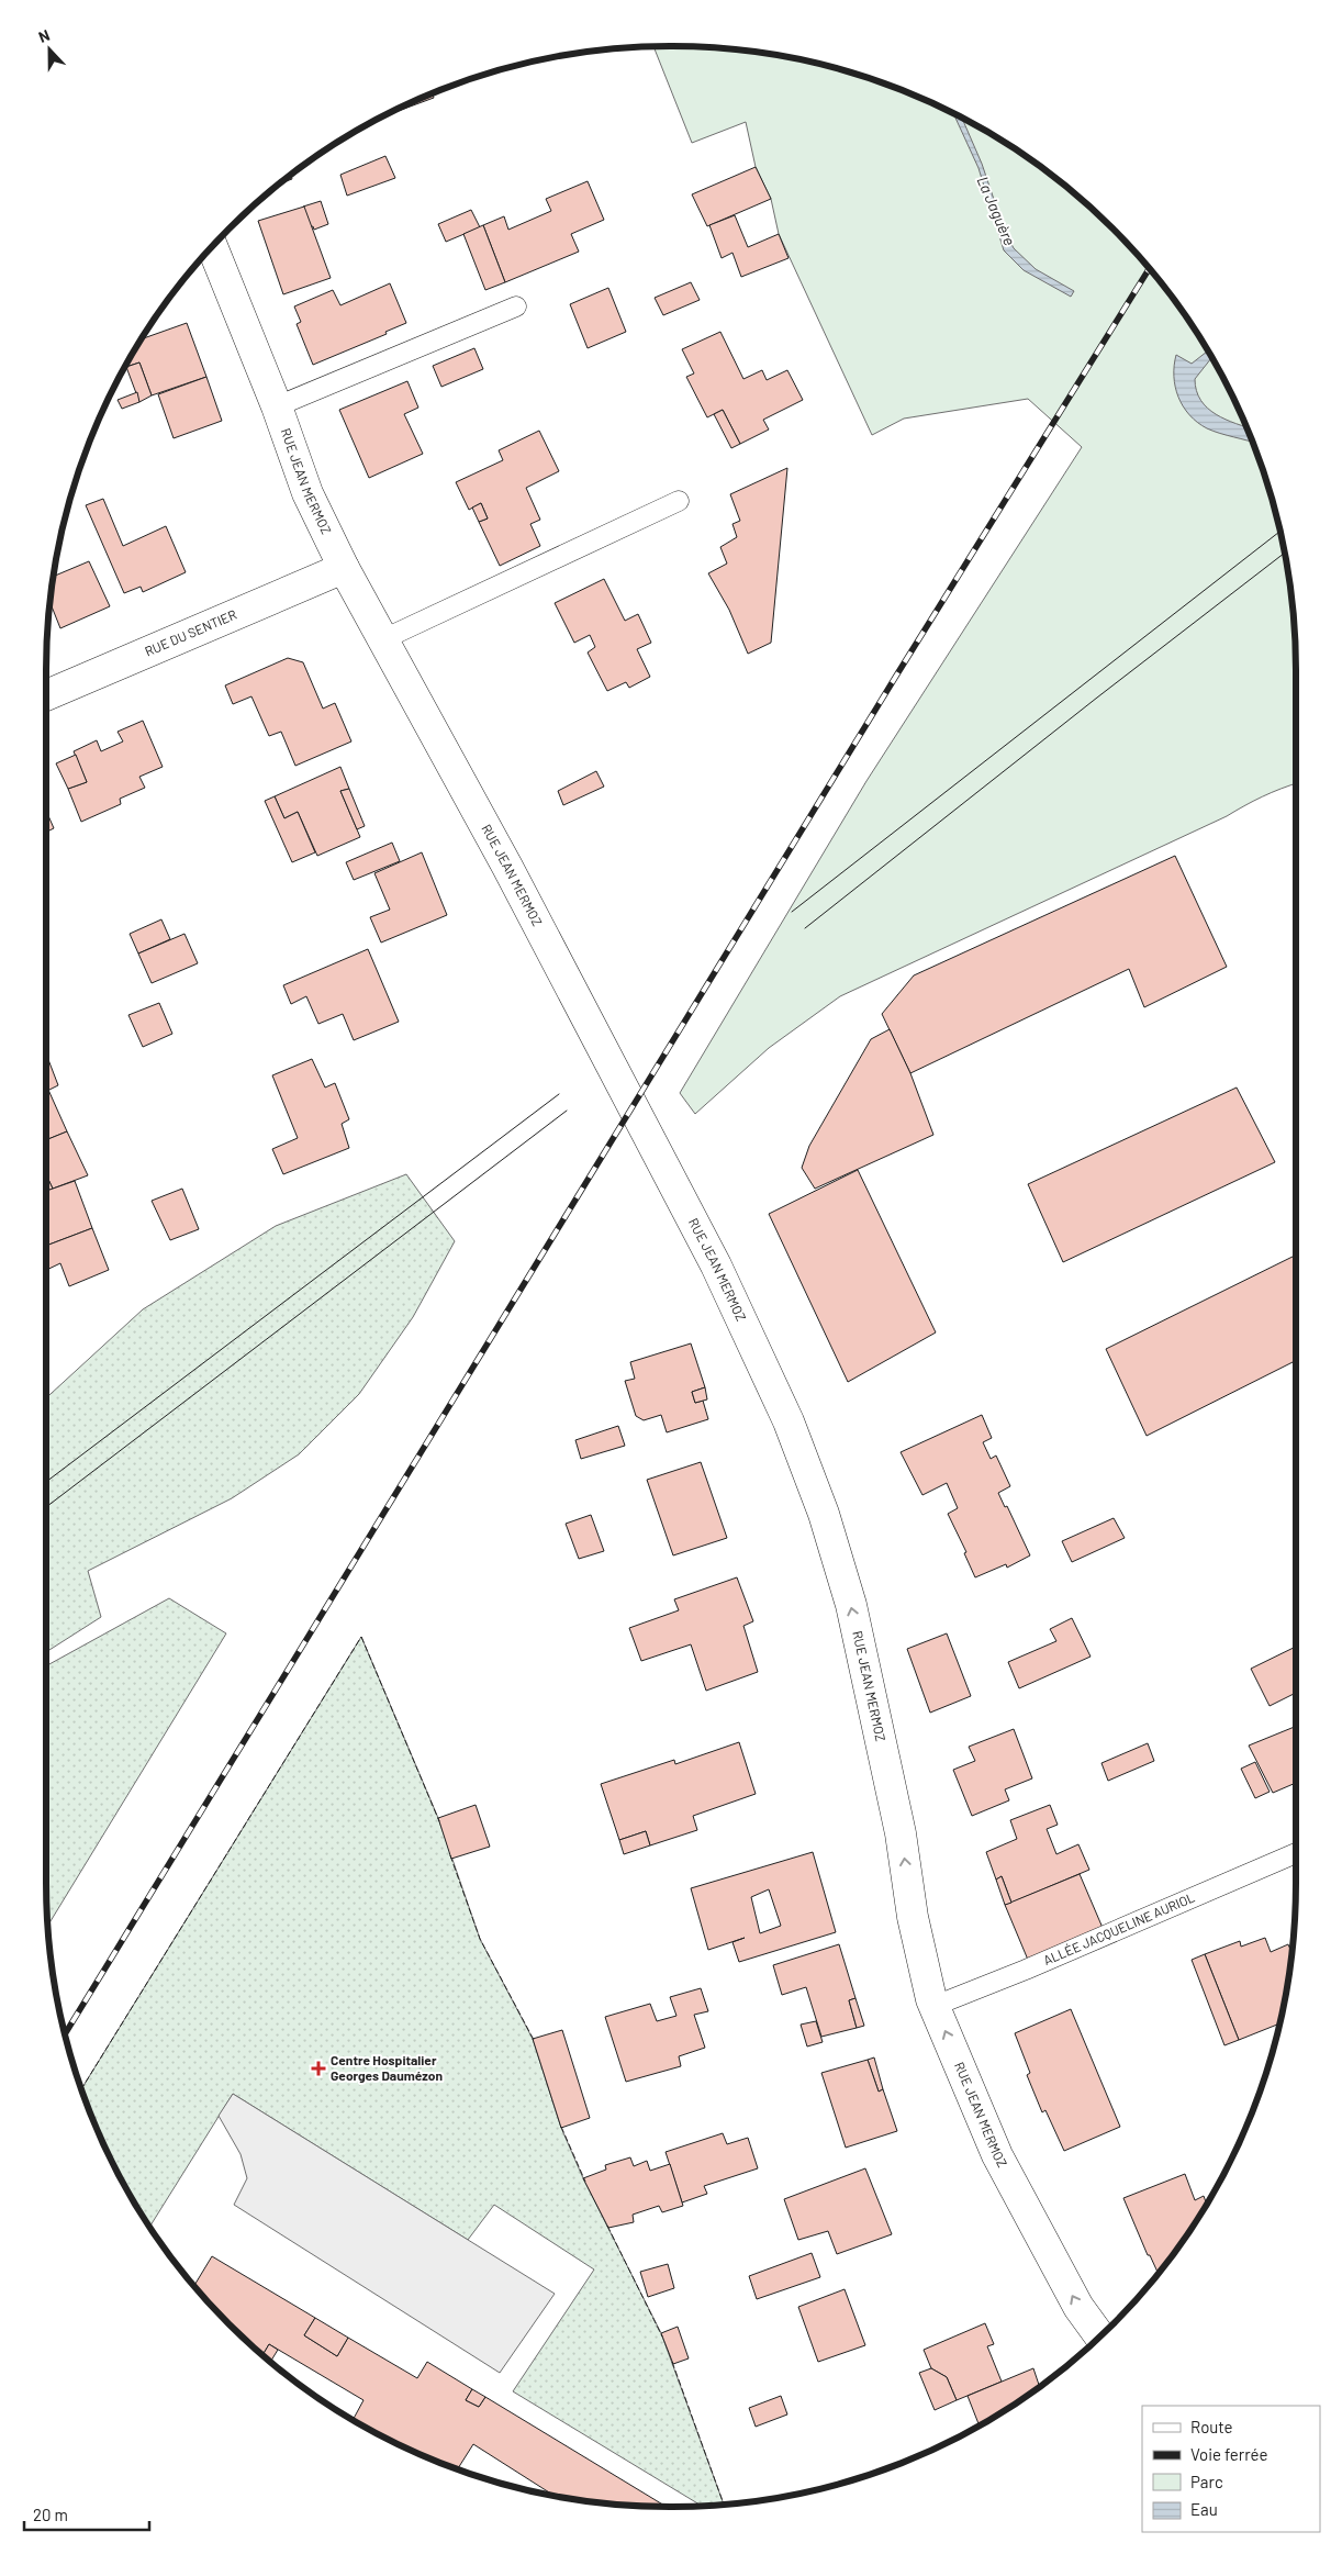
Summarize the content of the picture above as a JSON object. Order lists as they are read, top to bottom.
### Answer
{
  "streets": {
    "street": ["RUE JEAN MERMOZ", "RUE DU SENTIER"],
    "lane": ["ALLÉE JACQUELINE AURIOL"]
  },
  "crossings": [
    ["RUE JEAN MERMOZ", "RUE DU SENTIER"],
    ["RUE JEAN MERMOZ", "ALLÉE JACQUELINE AURIOL"]
  ],
  "one_way": ["RUE JEAN MERMOZ"],
  "water": ["La Jaguère"],
  "places": {
    "health": ["Centre Hospitalier Georges Daumézon"]
  },
  "legend": [
    "Route",
    "Voie ferrée",
    "Parc",
    "Eau"
  ],
  "scale_bar": "20 m",
  "north": "top"
}
